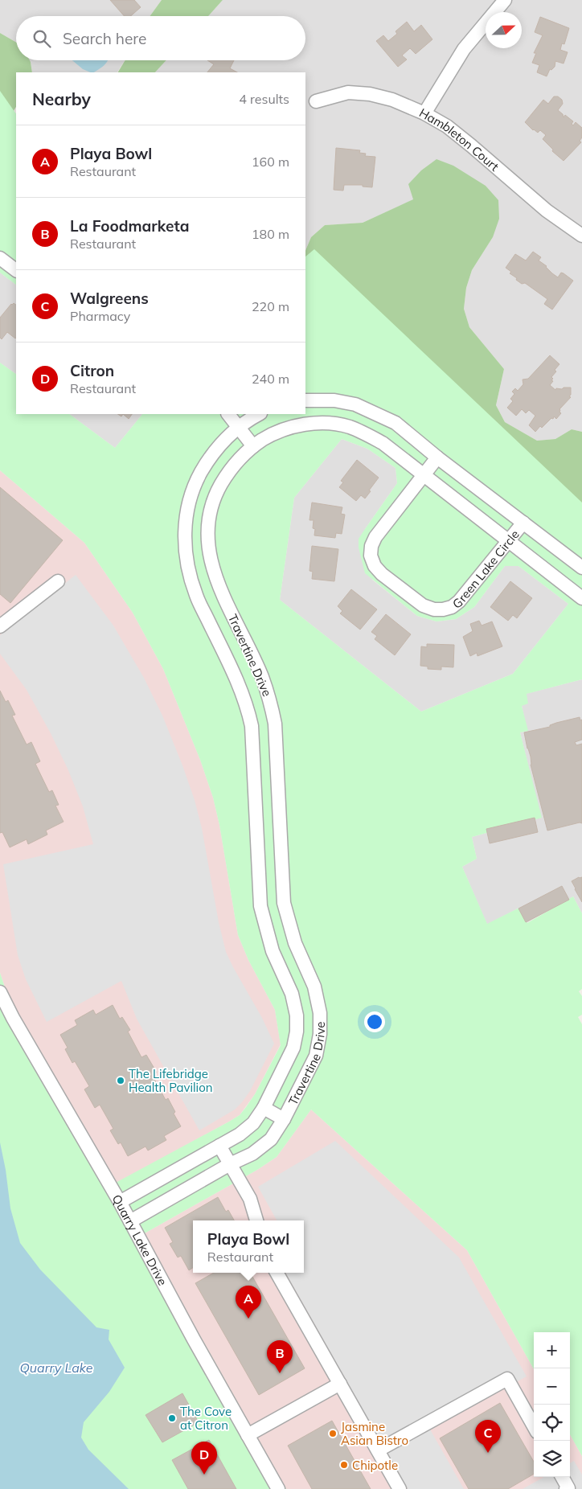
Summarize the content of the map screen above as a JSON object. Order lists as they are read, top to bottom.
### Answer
{
  "streets": {
    "street": [
      "Hambleton Court",
      "Green Lake Circle",
      "Travertine Drive",
      "Quarry Lake Drive"
    ]
  },
  "crossings": [
    ["Green Lake Circle", "Travertine Drive"],
    ["Travertine Drive", "Quarry Lake Drive"]
  ],
  "water": ["Quarry Lake"],
  "places": [
    "The Lifebridge Health Pavilion",
    "The Cove at Citron",
    "Jasmine Asian Bistro",
    "Chipotle"
  ],
  "north": "right",
  "page": {
    "search": "Search here",
    "heading": ["Nearby", "4 results"],
    "list": [
      {
        "mark": "A",
        "name": "Playa Bowl",
        "note": "Restaurant",
        "value": "160 m"
      },
      {
        "mark": "B",
        "name": "La Foodmarketa",
        "note": "Restaurant",
        "value": "180 m"
      },
      {
        "mark": "C",
        "name": "Walgreens",
        "note": "Pharmacy",
        "value": "220 m"
      },
      {
        "mark": "D",
        "name": "Citron",
        "note": "Restaurant",
        "value": "240 m"
      }
    ],
    "popup": ["Playa Bowl", "Restaurant"],
    "pins": [
      "A",
      "B",
      "C",
      "D"
    ],
    "map_buttons": ["+", "−"]
  }
}
